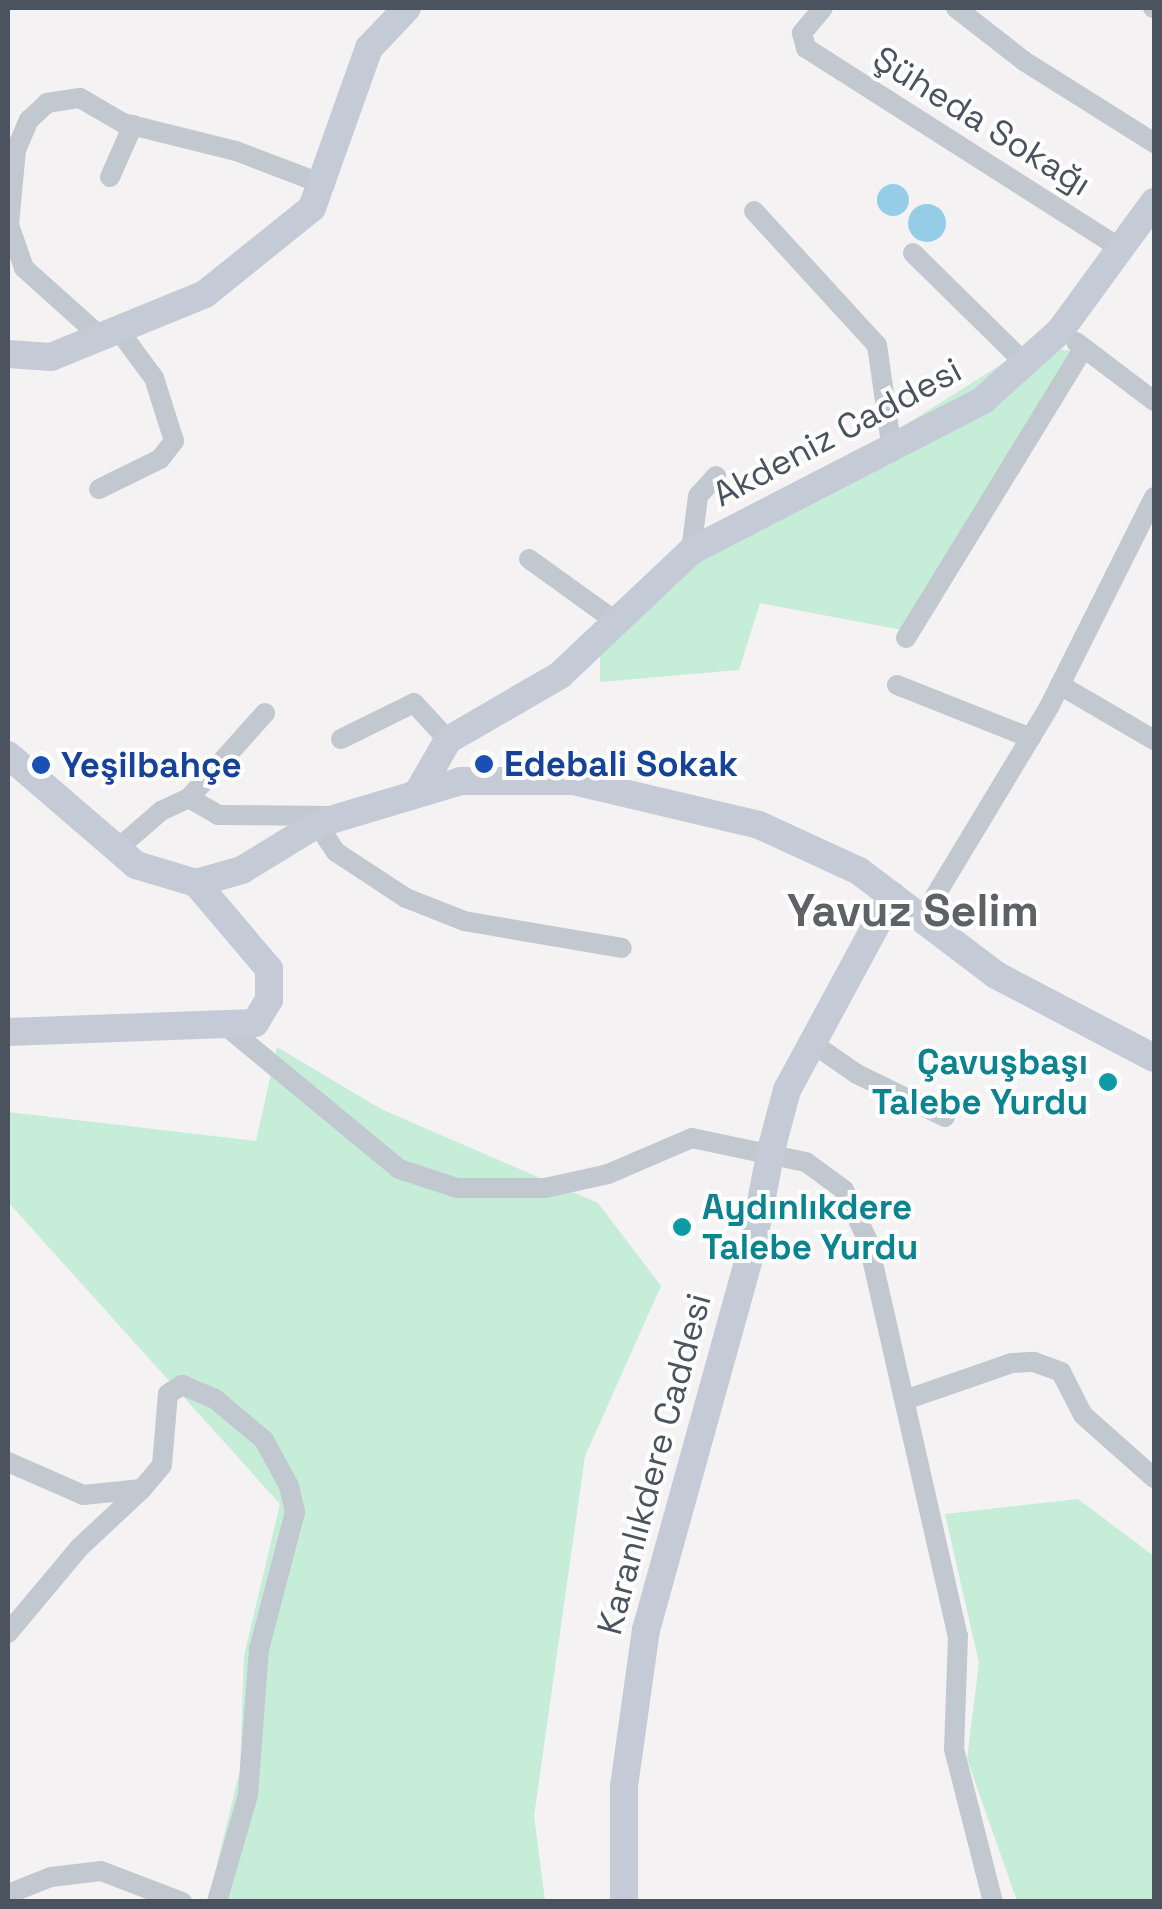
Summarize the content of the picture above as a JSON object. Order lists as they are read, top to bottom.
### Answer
{
  "streets": {
    "street": ["Şüheda Sokağı", "Akdeniz Caddesi", "Karanlıkdere Caddesi"]
  },
  "crossings": [
    ["Şüheda Sokağı", "Akdeniz Caddesi"]
  ],
  "districts": ["Yavuz Selim"],
  "places": [
    "Edebali Sokak",
    "Yeşilbahçe",
    "Çavuşbaşı Talebe Yurdu",
    "Aydınlıkdere Talebe Yurdu"
  ]
}
